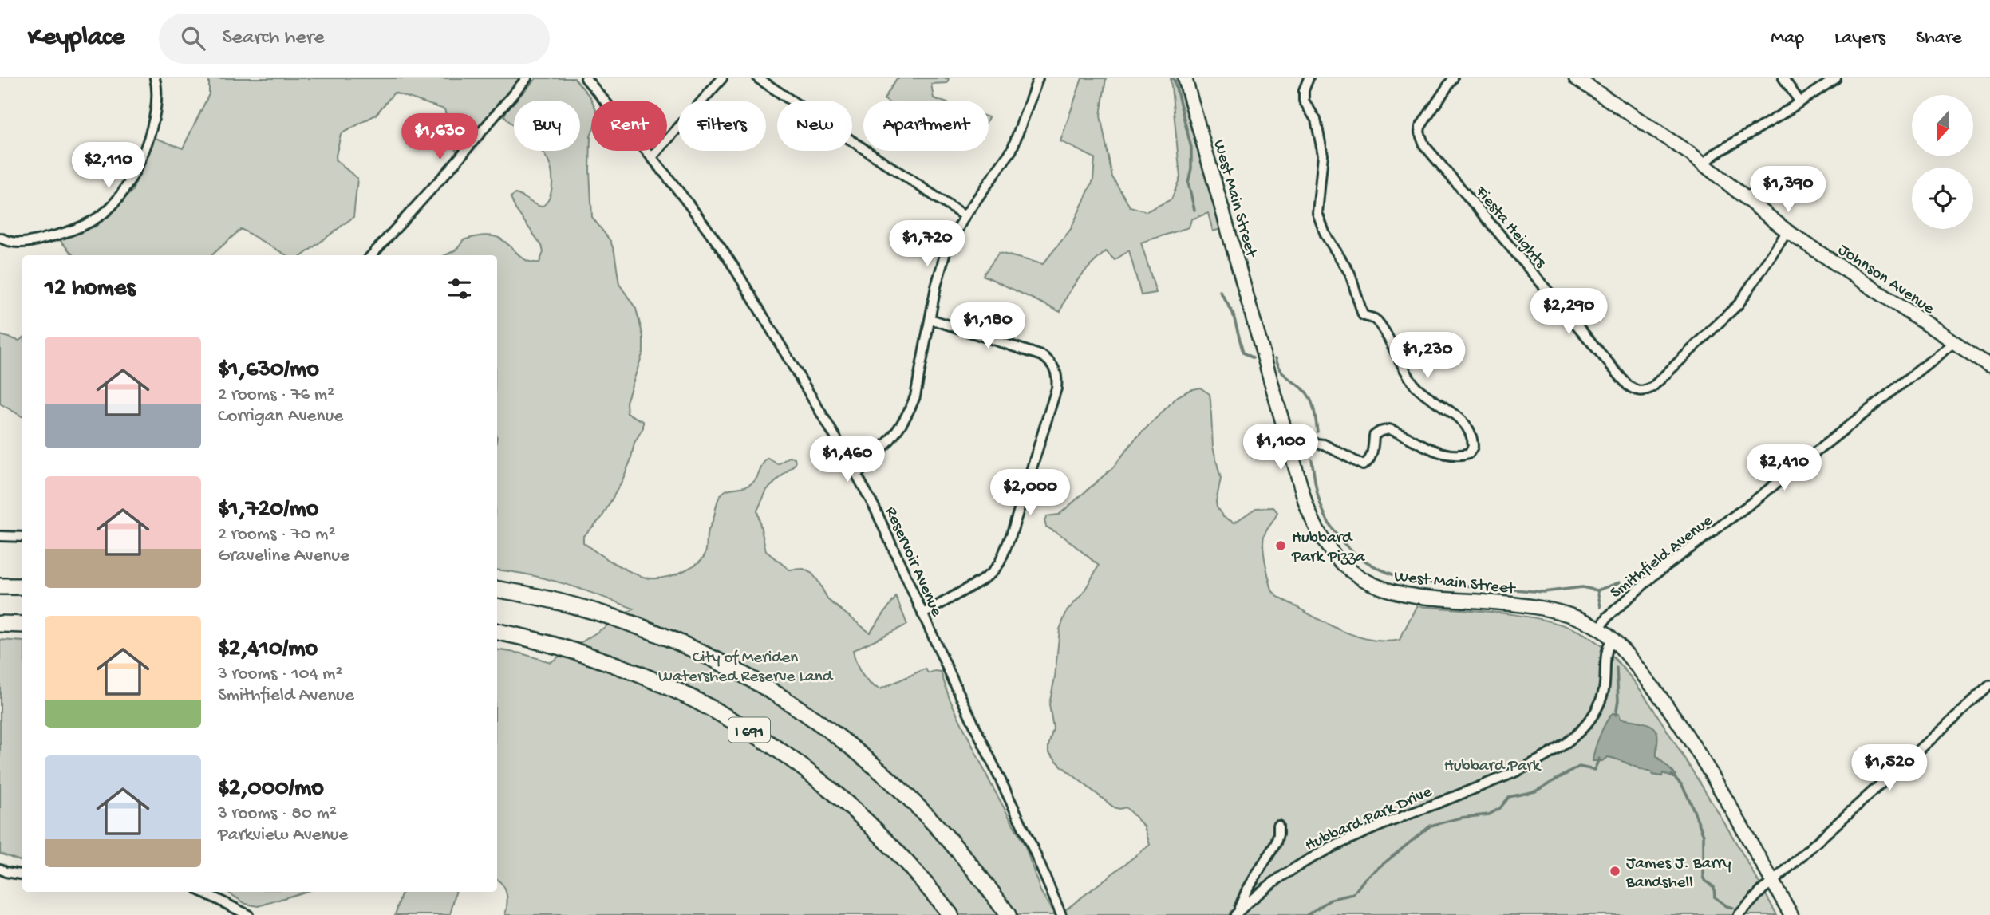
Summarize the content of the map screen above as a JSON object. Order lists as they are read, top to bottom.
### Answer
{
  "streets": {
    "highway": ["I 691"],
    "main road": ["West Main Street", "Johnson Avenue"],
    "street": [
      "Fiesta Heights",
      "Smithfield Avenue",
      "Reservoir Avenue",
      "Hubbard Park Drive"
    ]
  },
  "crossings": [
    ["West Main Street", "Smithfield Avenue"],
    ["West Main Street", "Hubbard Park Drive"],
    ["Fiesta Heights", "Johnson Avenue"],
    ["Johnson Avenue", "Smithfield Avenue"]
  ],
  "parks": ["City of Meriden Watershed Reserve Land", "Hubbard Park"],
  "places": ["Hubbard Park Pizza", "James J. Barry Bandshell"],
  "north": "bottom",
  "page": {
    "header": "Keyplace",
    "search": "Search here",
    "nav": ["Map", "Layers", "Share"],
    "chip": [
      "Buy",
      "Rent",
      "Filters",
      "New",
      "Apartment"
    ],
    "price": [
      "$1,630",
      "$2,110",
      "$1,390",
      "$1,720",
      "$2,290",
      "$1,180",
      "$1,230",
      "$1,100",
      "$1,460",
      "$2,410",
      "$2,000",
      "$1,520"
    ],
    "heading": "12 homes",
    "list": [
      {
        "name": "$1,630/mo",
        "note": "2 rooms · 76 m² · Corrigan Avenue"
      },
      {
        "name": "$1,720/mo",
        "note": "2 rooms · 70 m² · Graveline Avenue"
      },
      {
        "name": "$2,410/mo",
        "note": "3 rooms · 104 m² · Smithfield Avenue"
      },
      {
        "name": "$2,000/mo",
        "note": "3 rooms · 80 m² · Parkview Avenue"
      }
    ]
  }
}
